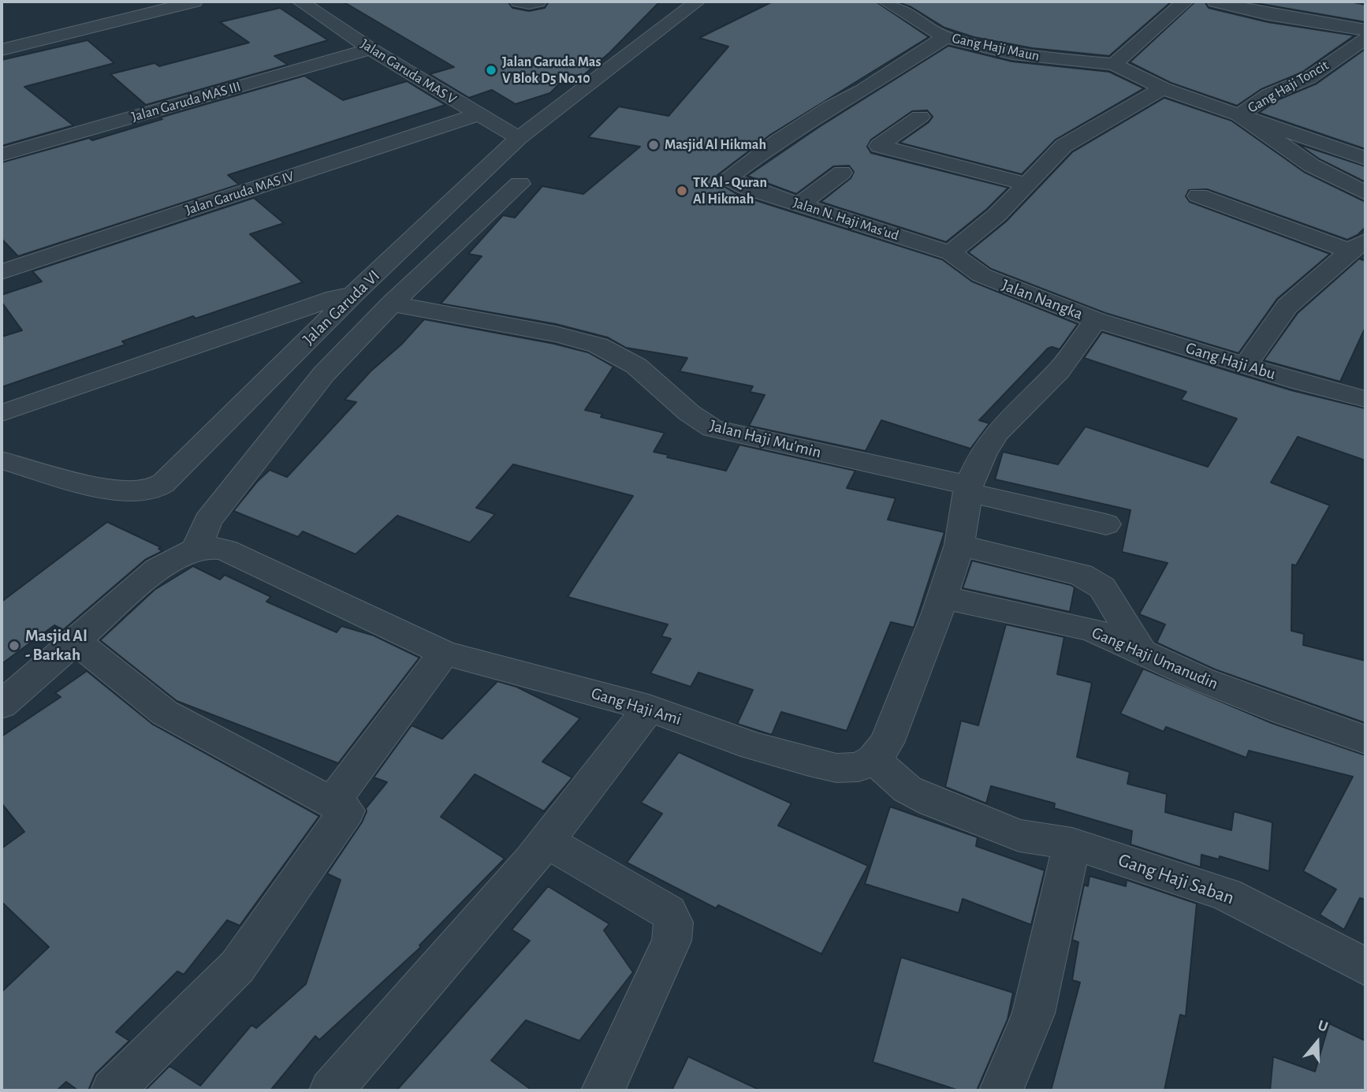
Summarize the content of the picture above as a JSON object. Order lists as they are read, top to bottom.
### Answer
{
  "streets": {
    "street": [
      "Gang Haji Maun",
      "Jalan Garuda MAS V",
      "Gang Haji Toncit",
      "Jalan Garuda MAS III",
      "Jalan Garuda MAS IV",
      "Jalan N. Haji Mas'ud",
      "Jalan Nangka",
      "Jalan Garuda VI",
      "Gang Haji Abu",
      "Jalan Haji Mu'min",
      "Gang Haji Umanudin",
      "Gang Haji Ami",
      "Gang Haji Saban"
    ]
  },
  "crossings": [
    ["Gang Haji Maun", "Jalan N. Haji Mas'ud"],
    ["Jalan Garuda MAS V", "Jalan Garuda MAS III"],
    ["Jalan Garuda MAS V", "Jalan Garuda MAS IV"],
    ["Jalan Garuda MAS V", "Jalan Garuda VI"],
    ["Jalan N. Haji Mas'ud", "Jalan Nangka"],
    ["Jalan Nangka", "Gang Haji Abu"],
    ["Jalan Nangka", "Jalan Haji Mu'min"],
    ["Jalan Nangka", "Gang Haji Umanudin"],
    ["Jalan Nangka", "Gang Haji Ami"]
  ],
  "places": [
    "Jalan Garuda Mas V Blok D5 No.10",
    "Masjid Al Hikmah",
    "TK Al - Quran Al Hikmah",
    "Masjid Al - Barkah"
  ],
  "north": "top"
}
